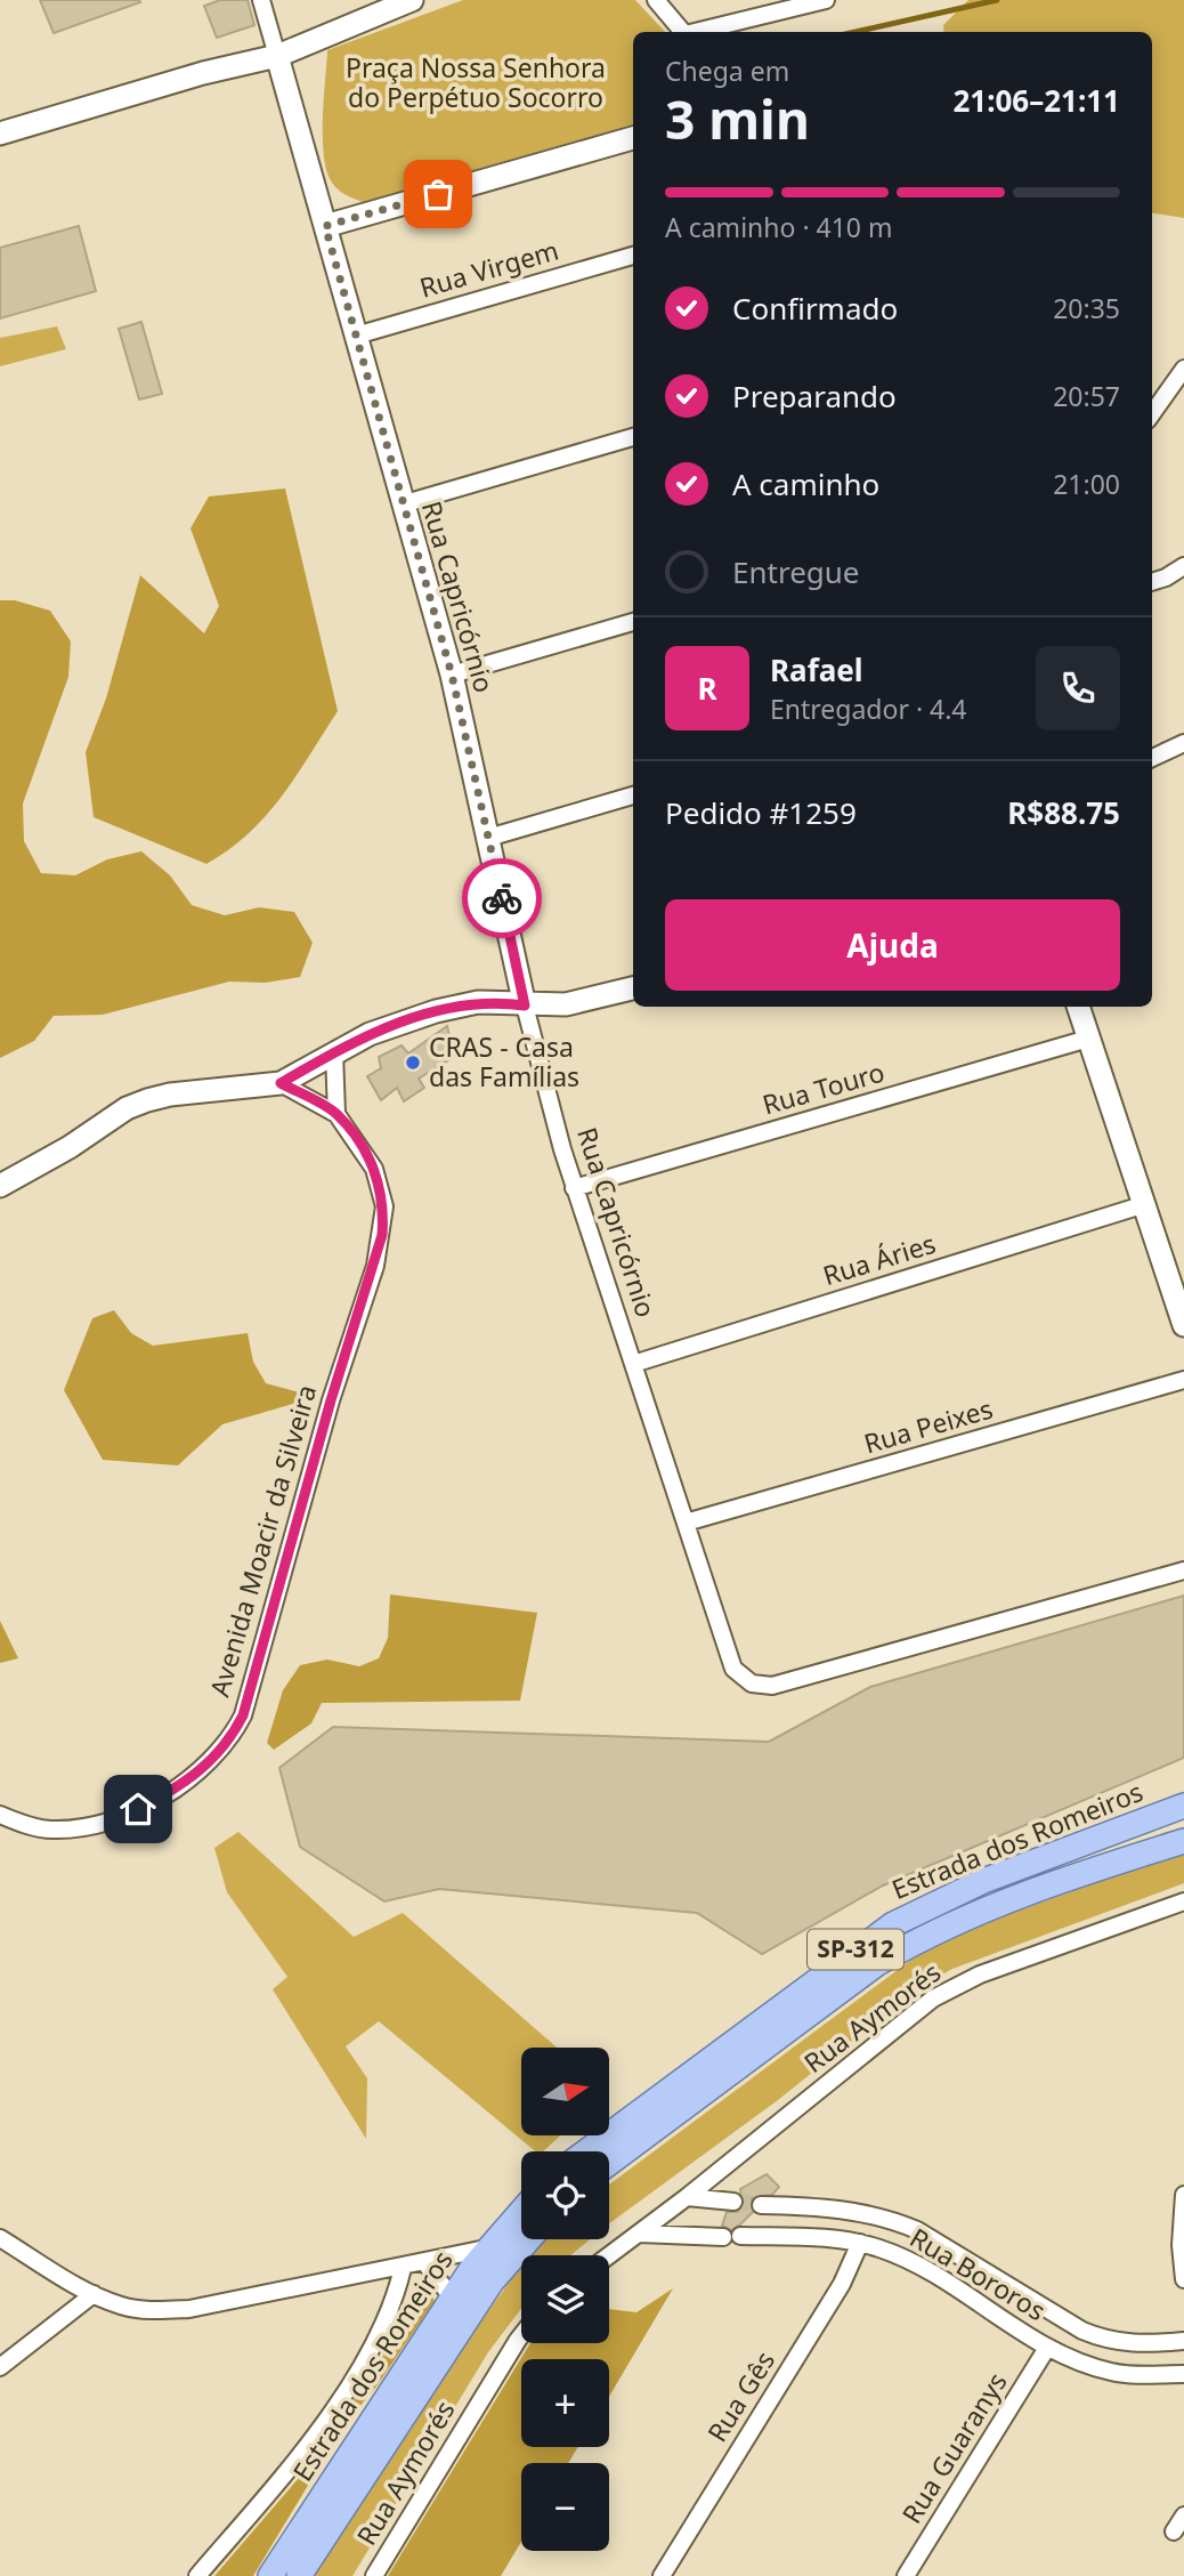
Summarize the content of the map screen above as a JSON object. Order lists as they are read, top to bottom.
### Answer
{
  "streets": {
    "main road": ["Estrada dos Romeiros", "SP-312"],
    "street": [
      "Rua Virgem",
      "Rua Capricórnio",
      "Rua Touro",
      "Rua Áries",
      "Rua Peixes",
      "Avenida Moacir da Silveira",
      "Rua Aymorés",
      "Rua Bororos",
      "Rua Gês",
      "Rua Guaranys"
    ]
  },
  "crossings": [
    ["Rua Virgem", "Rua Capricórnio"],
    ["Rua Capricórnio", "Rua Touro"],
    ["Rua Capricórnio", "Rua Áries"],
    ["Rua Capricórnio", "Rua Peixes"],
    ["Rua Aymorés", "Rua Bororos"],
    ["Rua Bororos", "Rua Gês"],
    ["Rua Bororos", "Rua Guaranys"]
  ],
  "parks": ["Praça Nossa Senhora do Perpétuo Socorro"],
  "places": ["CRAS - Casa das Famílias"],
  "north": "right",
  "page": {
    "heading": ["3 min", "Chega em", "21:06–21:11"],
    "panel": [
      "Rafael",
      "Entregador · 4.4",
      "Pedido #1259",
      "R$88.75"
    ],
    "bar": "A caminho · 410 m",
    "list": [
      ["Confirmado", "20:35"],
      ["Preparando", "20:57"],
      ["A caminho", "21:00"],
      "Entregue"
    ],
    "round": "R",
    "buttons": "Ajuda",
    "map_buttons": ["+", "−"]
  }
}
